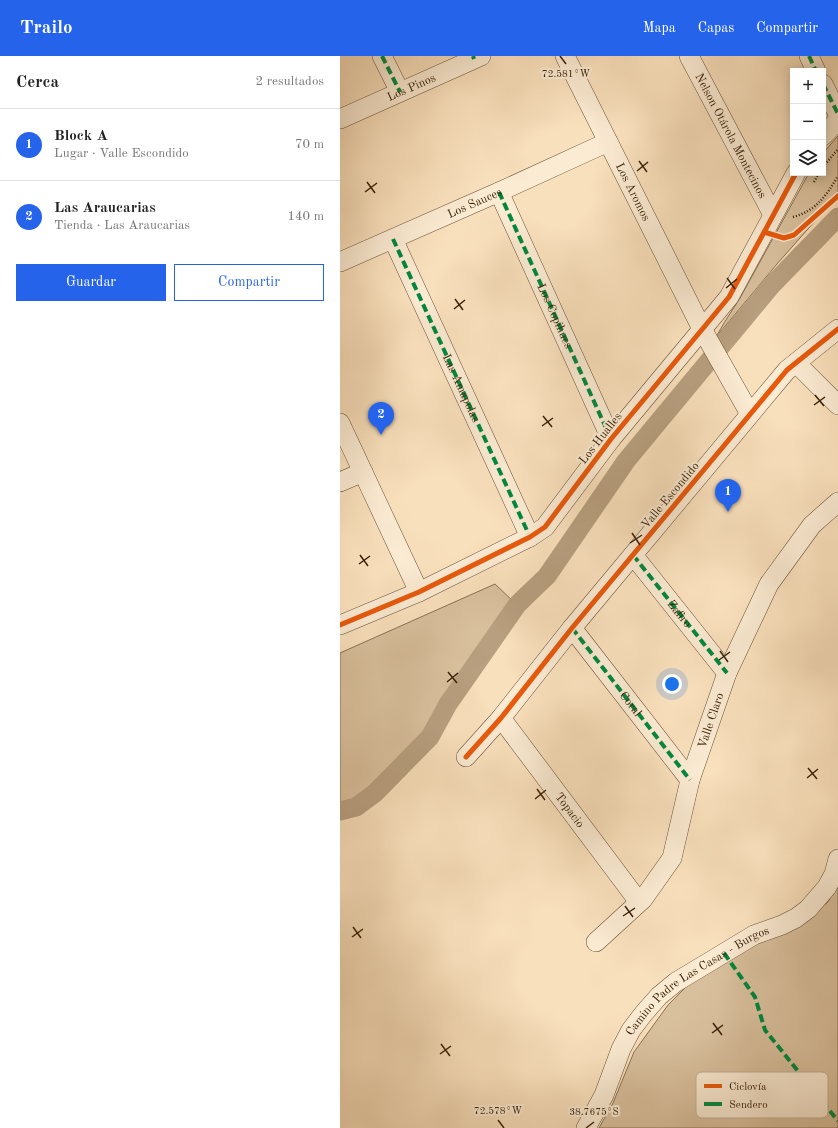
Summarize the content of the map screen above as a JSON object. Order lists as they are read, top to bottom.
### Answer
{
  "streets": {
    "street": [
      "Los Pinos",
      "Nelson Otárola Montecinos",
      "Los Aromos",
      "Los Sauces",
      "Los Copihues",
      "Las Amapolas",
      "Los Hualles",
      "Valle Escondido",
      "Zafiro",
      "Coral",
      "Valle Claro",
      "Topacio",
      "Camino Padre Las Casas - Burgos"
    ]
  },
  "crossings": [
    ["Nelson Otárola Montecinos", "Los Hualles"],
    ["Los Aromos", "Los Sauces"],
    ["Los Aromos", "Los Hualles"],
    ["Los Aromos", "Valle Escondido"],
    ["Los Sauces", "Los Copihues"],
    ["Los Sauces", "Las Amapolas"],
    ["Los Copihues", "Los Hualles"],
    ["Las Amapolas", "Los Hualles"],
    ["Valle Escondido", "Zafiro"],
    ["Valle Escondido", "Coral"],
    ["Valle Escondido", "Topacio"],
    ["Zafiro", "Valle Claro"],
    ["Coral", "Valle Claro"],
    ["Valle Claro", "Topacio"]
  ],
  "legend": ["Ciclovía", "Sendero"],
  "page": {
    "header": "Trailo",
    "nav": ["Mapa", "Capas", "Compartir"],
    "heading": ["Cerca", "2 resultados"],
    "map_buttons": ["+", "−"],
    "list": [
      {
        "mark": "1",
        "name": "Block A",
        "note": "Lugar · Valle Escondido",
        "value": "70 m"
      },
      {
        "mark": "2",
        "name": "Las Araucarias",
        "note": "Tienda · Las Araucarias",
        "value": "140 m"
      }
    ],
    "buttons": ["Guardar", "Compartir"],
    "pins": ["2", "1"]
  },
  "coordinates": ["72.581°W", "72.578°W", "38.7675°S"]
}
